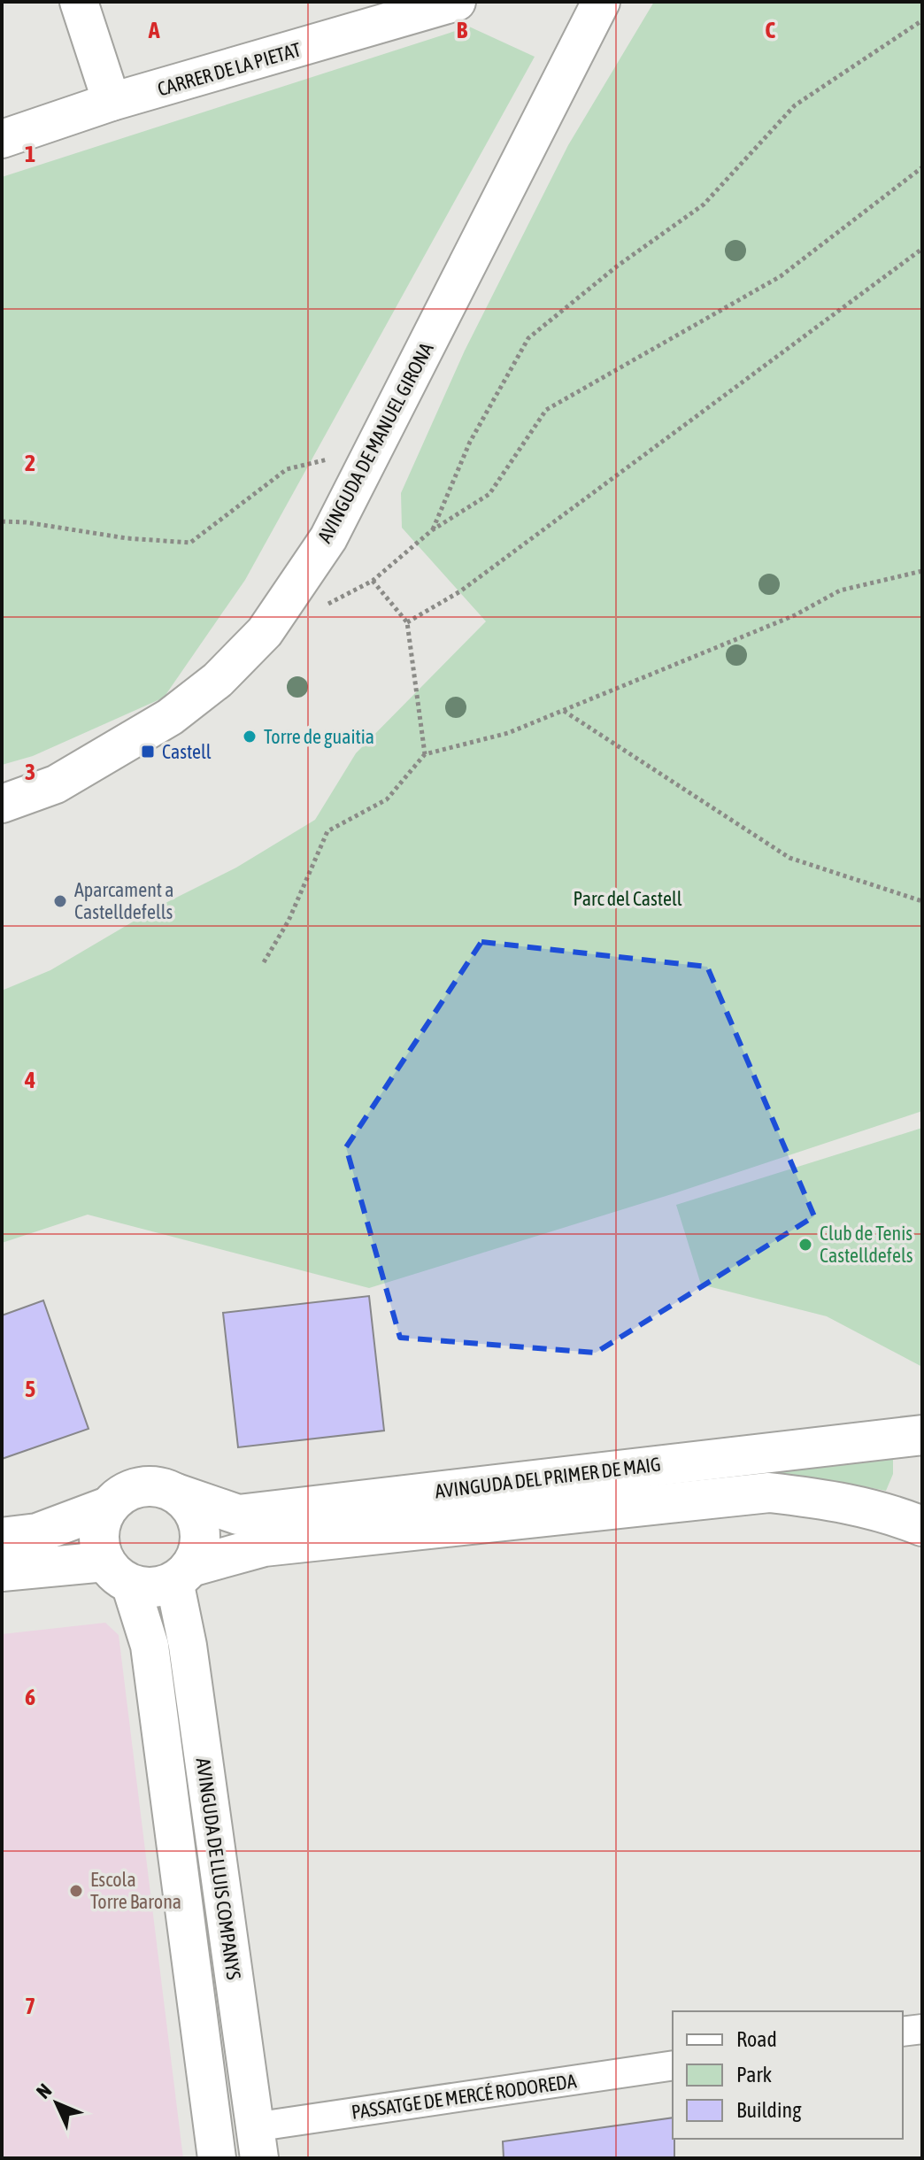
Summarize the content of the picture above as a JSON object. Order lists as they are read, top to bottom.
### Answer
{
  "streets": {
    "street": [
      "CARRER DE LA PIETAT",
      "AVINGUDA DE MANUEL GIRONA",
      "AVINGUDA DEL PRIMER DE MAIG",
      "AVINGUDA DE LLUIS COMPANYS",
      "PASSATGE DE MERCÉ RODOREDA"
    ]
  },
  "crossings": [
    ["AVINGUDA DEL PRIMER DE MAIG", "AVINGUDA DE LLUIS COMPANYS"],
    ["AVINGUDA DE LLUIS COMPANYS", "PASSATGE DE MERCÉ RODOREDA"]
  ],
  "parks": ["Parc del Castell"],
  "places": {
    "other": [
      "Torre de guaitia",
      "Aparcament a Castelldefells",
      "Club de Tenis Castelldefels",
      "Escola Torre Barona"
    ],
    "transit": ["Castell"]
  },
  "legend": ["Road", "Park", "Building"],
  "north": "top left",
  "grid": {
    "columns": ["A", "B", "C"],
    "rows": [
      "1",
      "2",
      "3",
      "4",
      "5",
      "6",
      "7"
    ]
  }
}
